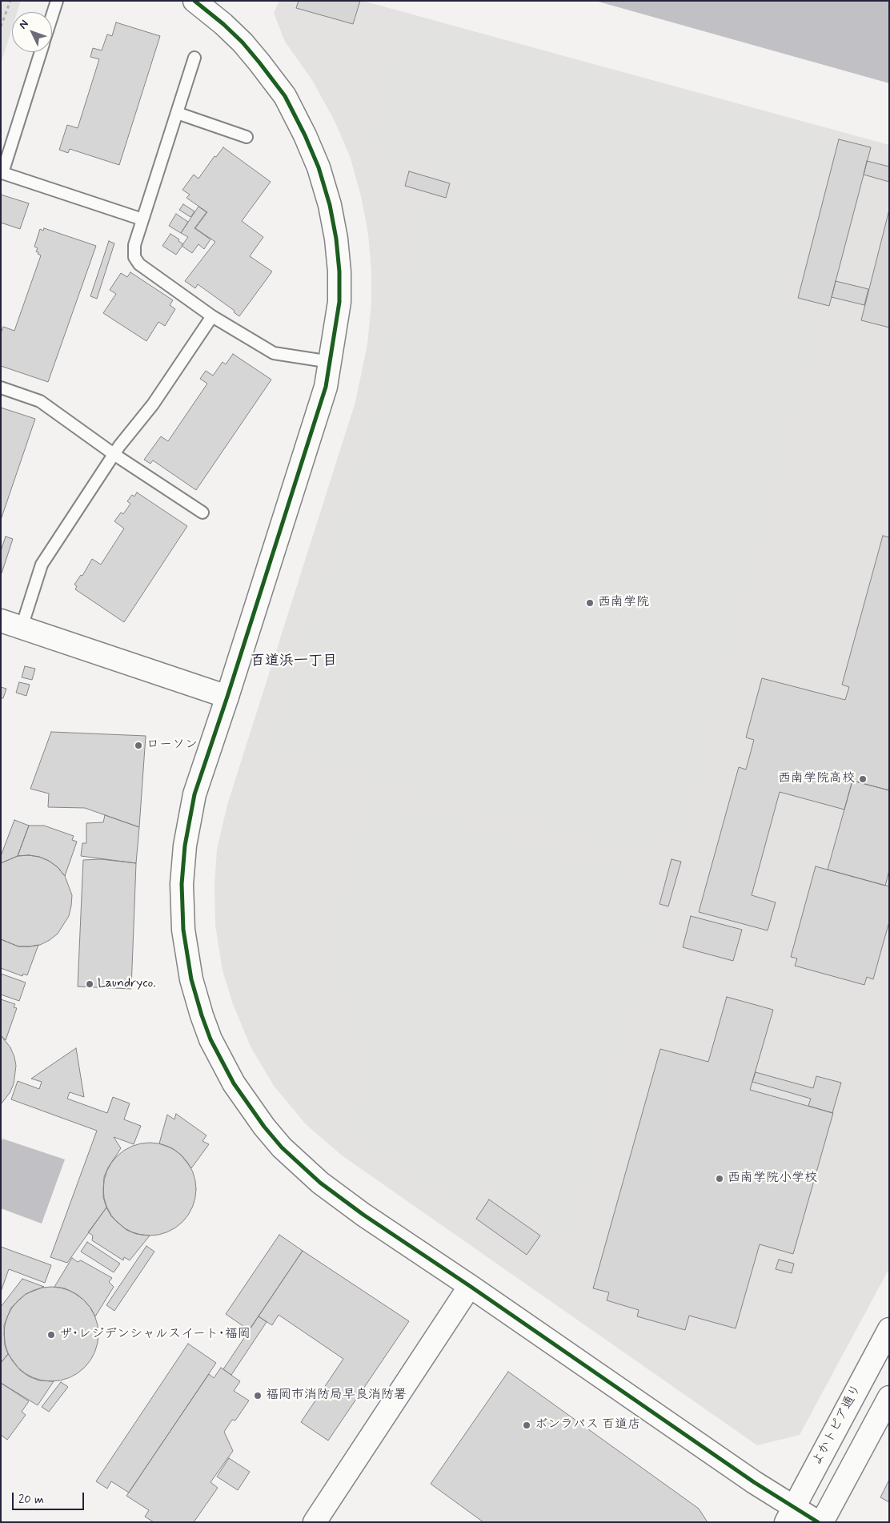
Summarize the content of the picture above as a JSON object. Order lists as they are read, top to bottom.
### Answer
{
  "streets": {
    "street": ["よかトピア通り"]
  },
  "districts": ["百道浜一丁目"],
  "places": [
    "西南学院",
    "ローソン",
    "西南学院高校",
    "Laundryco.",
    "西南学院小学校",
    "ザ･レジデンシャルスイート･福岡",
    "福岡市消防局早良消防署",
    "ボンラパス 百道店"
  ],
  "scale_bar": "20 m",
  "north": "top left"
}
